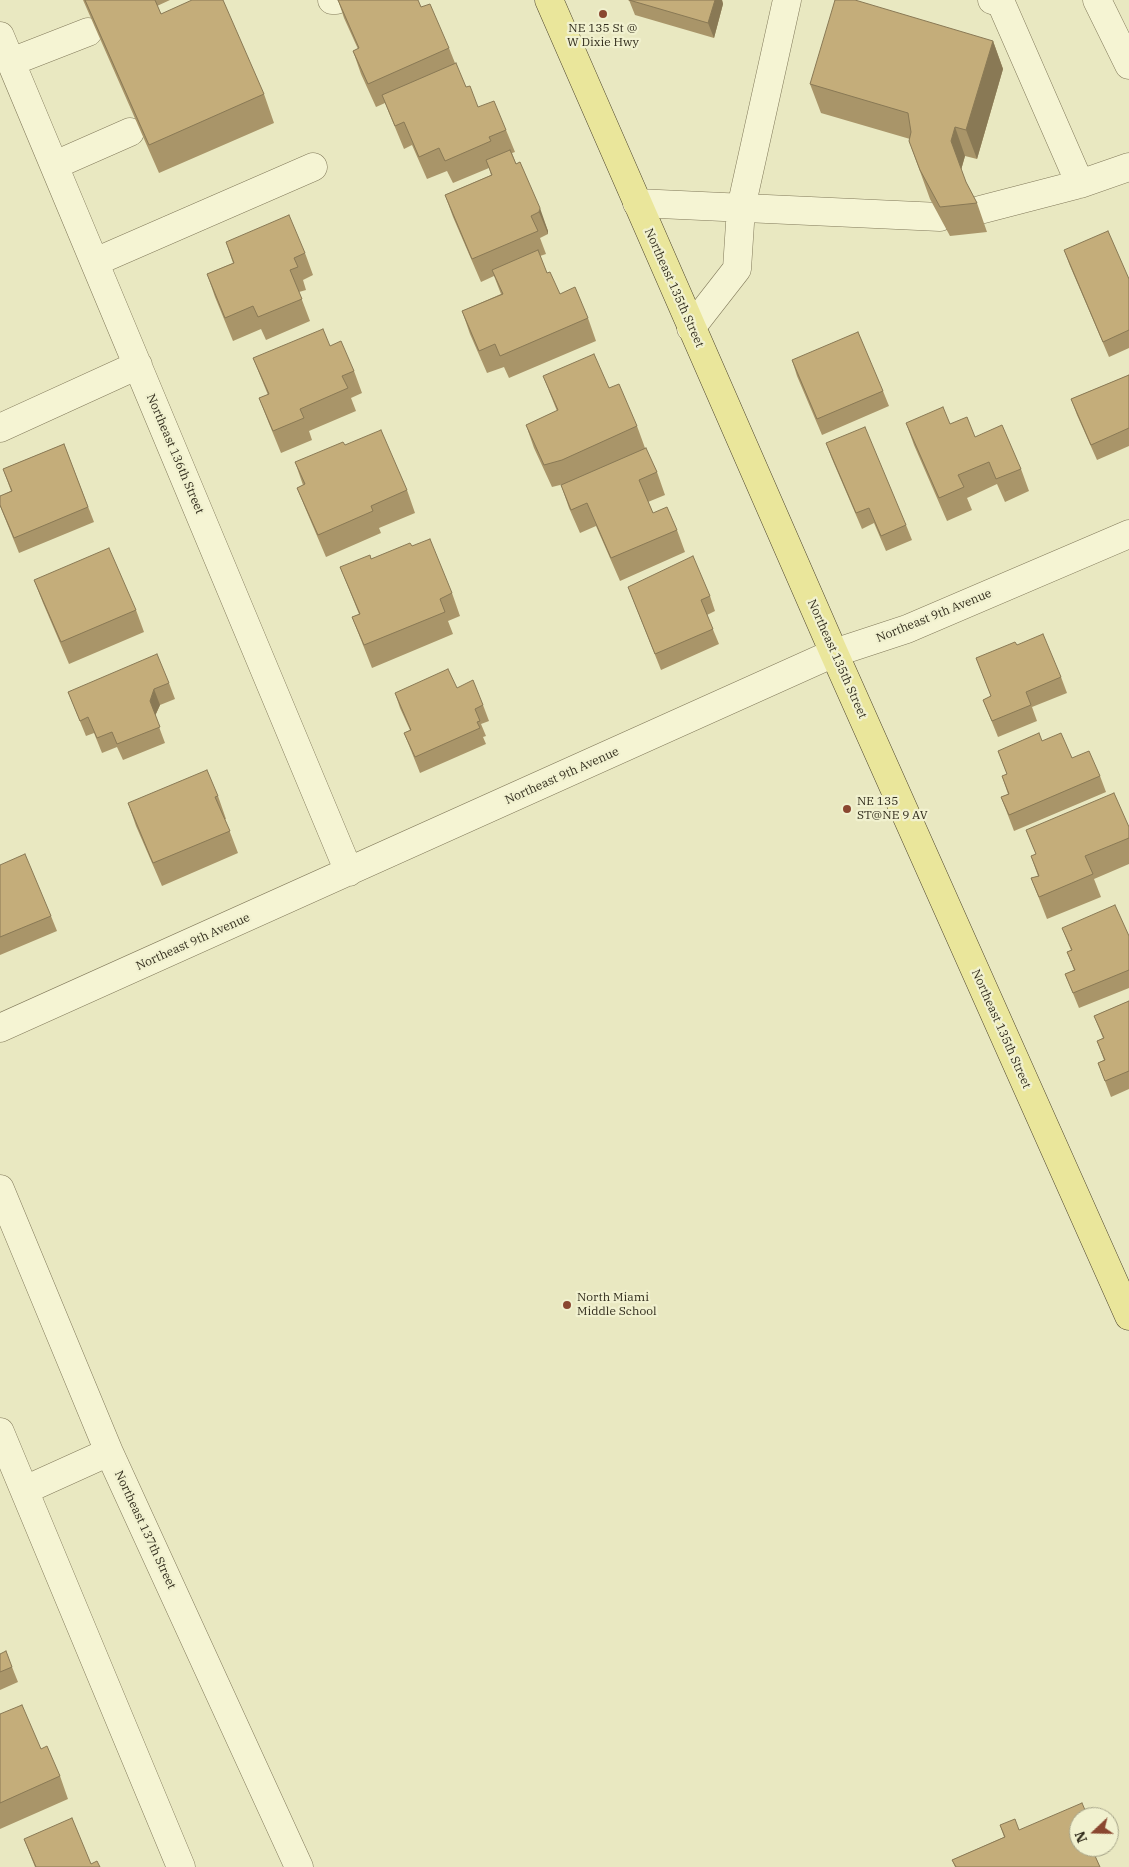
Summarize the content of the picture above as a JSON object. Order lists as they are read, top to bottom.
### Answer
{
  "streets": {
    "main road": ["Northeast 135th Street"],
    "street": ["Northeast 136th Street", "Northeast 9th Avenue", "Northeast 137th Street"]
  },
  "crossings": [
    ["Northeast 135th Street", "Northeast 9th Avenue"],
    ["Northeast 136th Street", "Northeast 9th Avenue"]
  ],
  "places": ["NE 135 St @ W Dixie Hwy", "NE 135 ST@NE 9 AV", "North Miami Middle School"],
  "north": "left"
}
